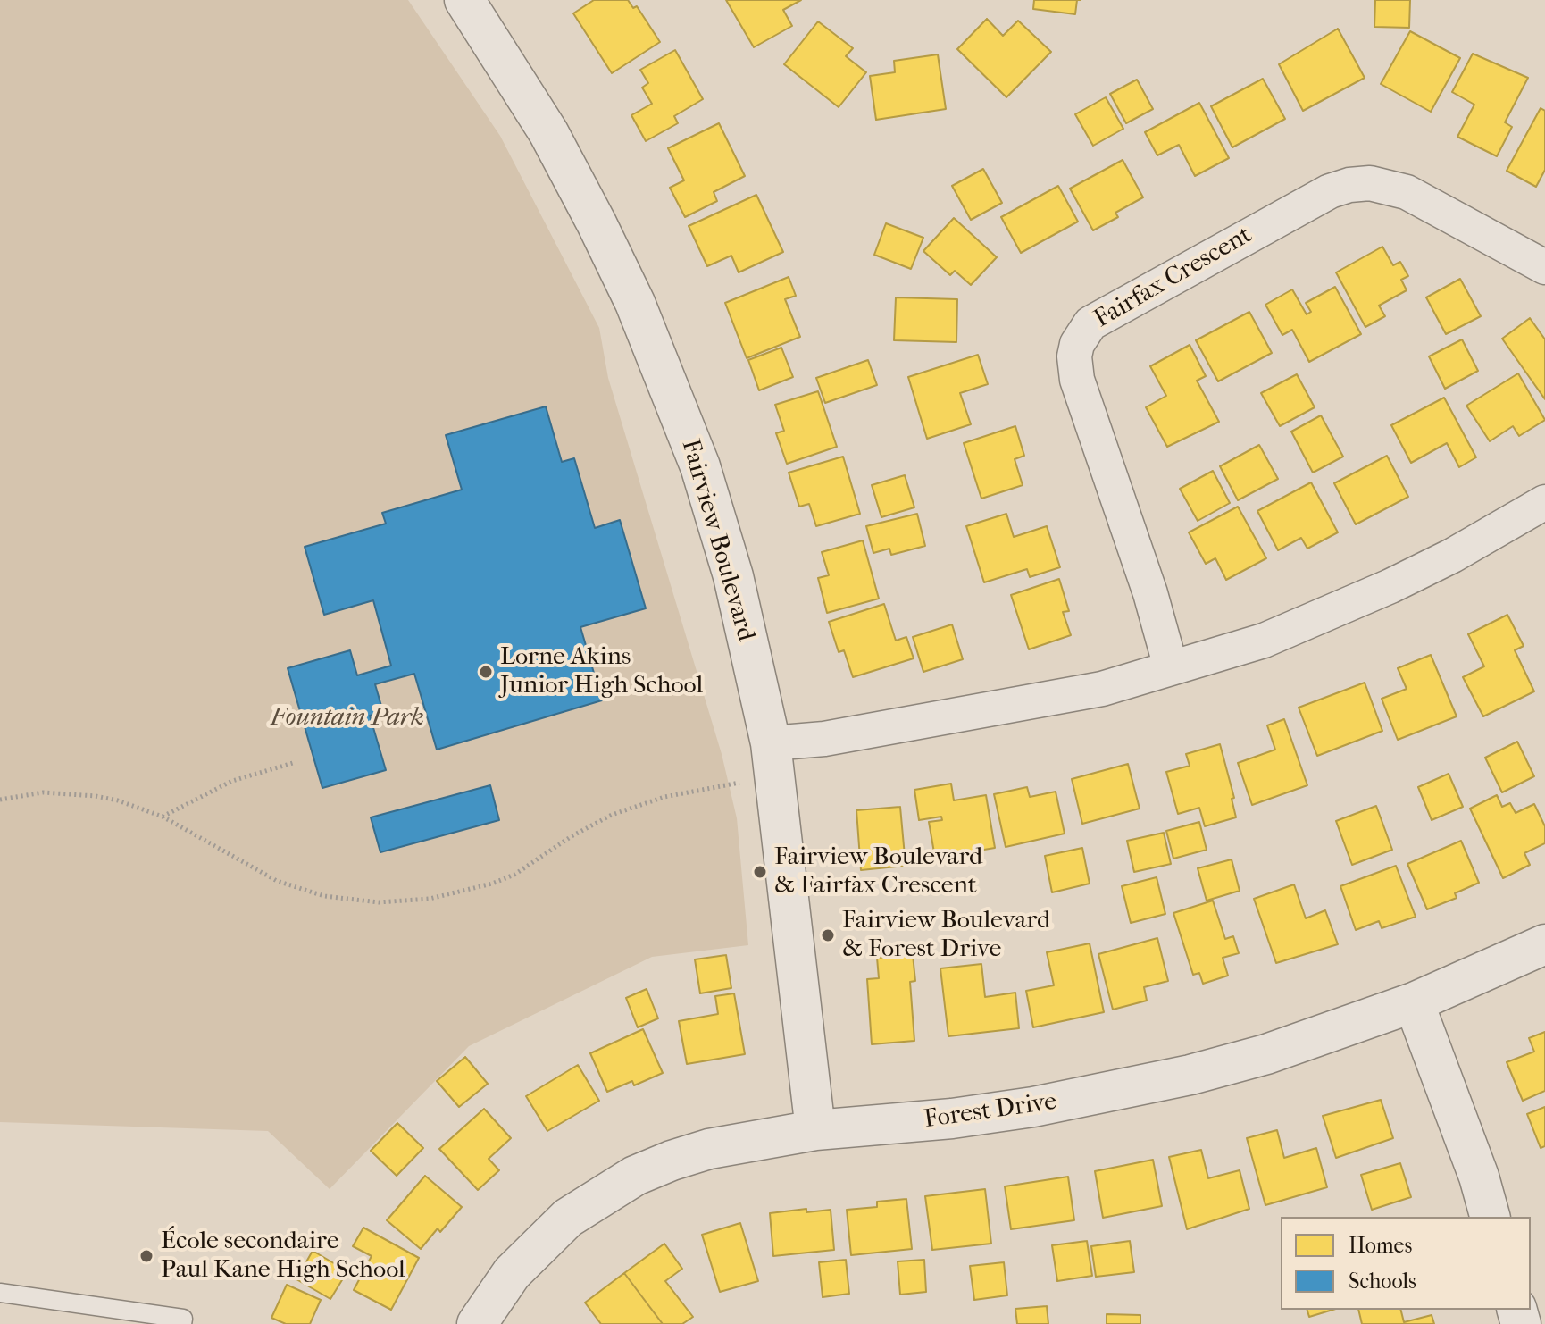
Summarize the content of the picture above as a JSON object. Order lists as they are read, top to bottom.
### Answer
{
  "streets": {
    "street": ["Fairfax Crescent", "Fairview Boulevard", "Forest Drive"]
  },
  "crossings": [
    ["Fairview Boulevard", "Forest Drive"]
  ],
  "parks": ["Fountain Park"],
  "places": [
    "Lorne Akins Junior High School",
    "Fairview Boulevard & Fairfax Crescent",
    "Fairview Boulevard & Forest Drive",
    "École secondaire Paul Kane High School"
  ],
  "legend": ["Homes", "Schools"]
}
